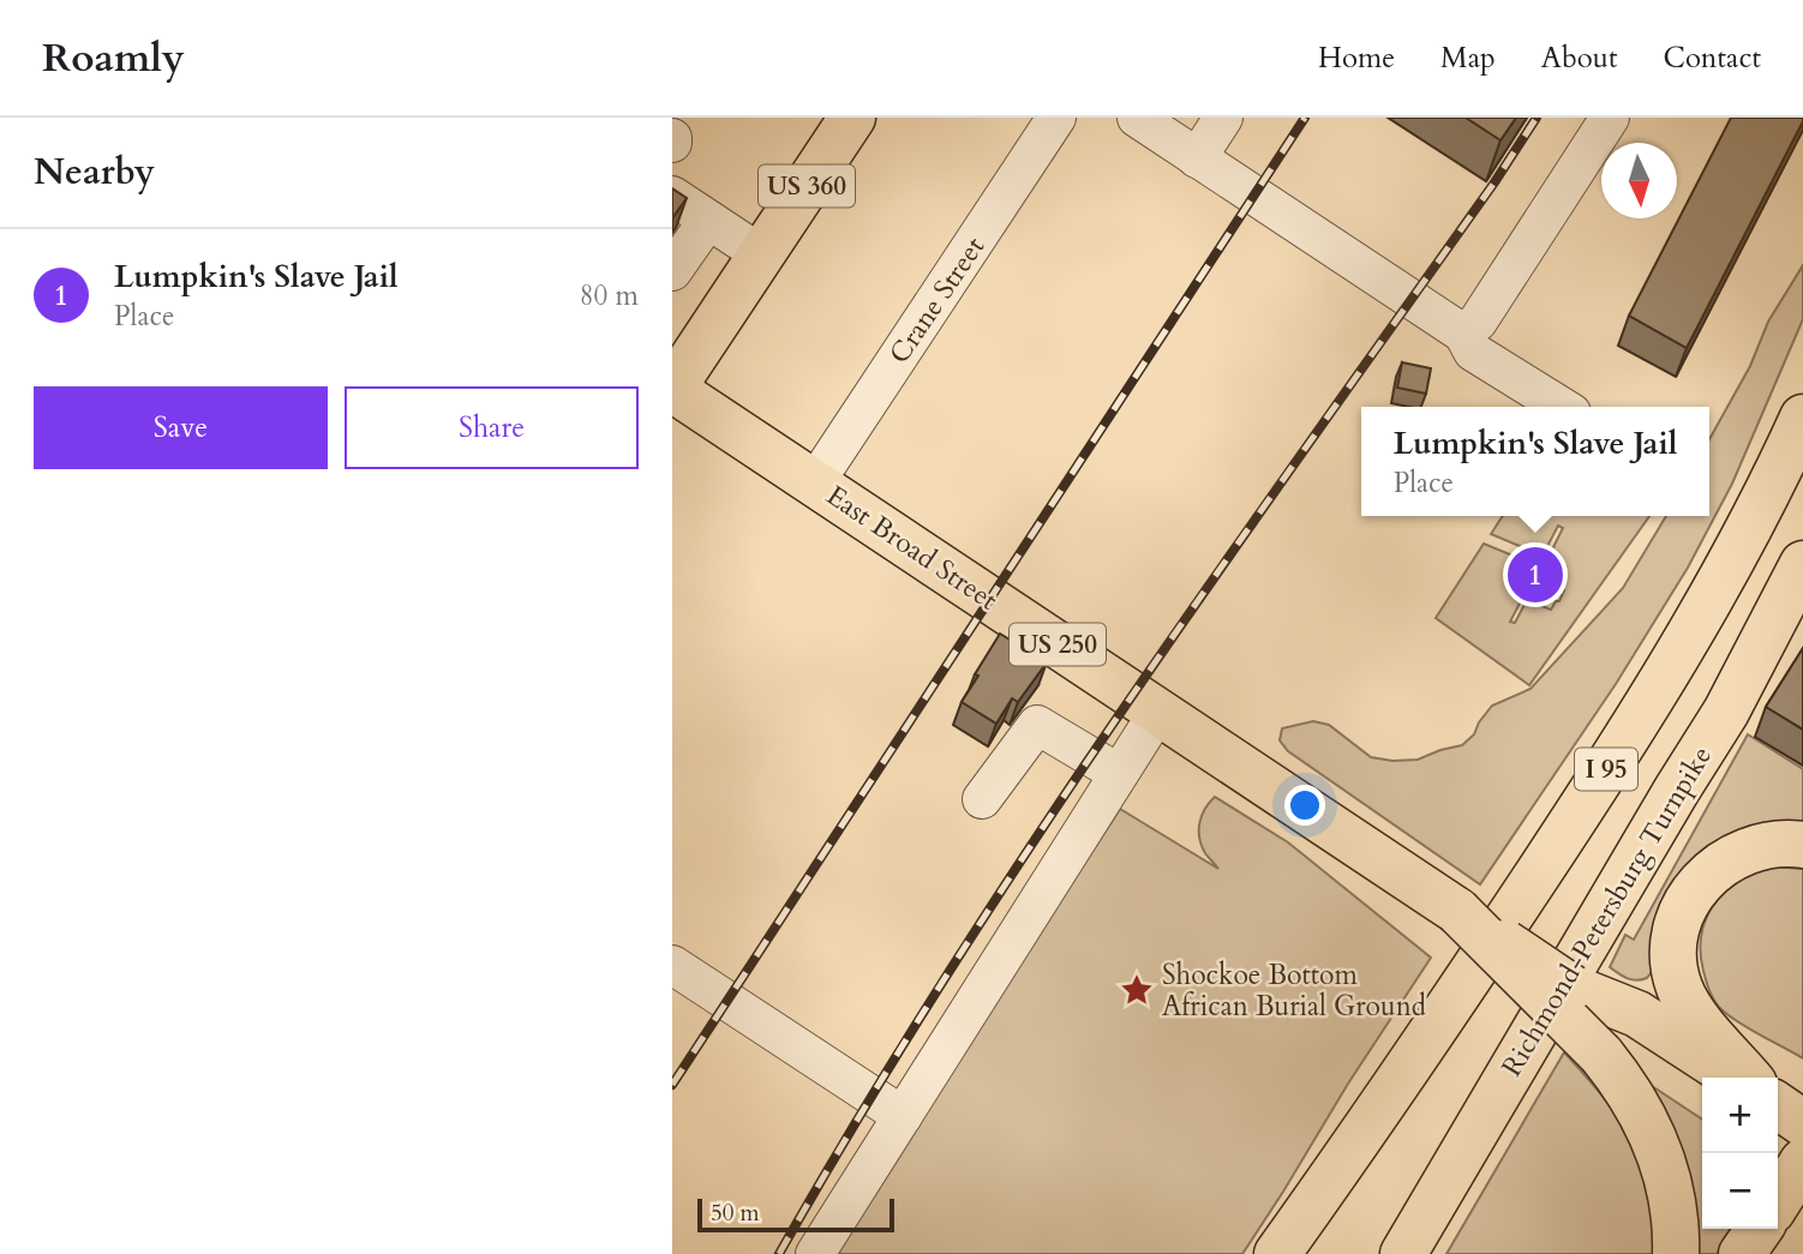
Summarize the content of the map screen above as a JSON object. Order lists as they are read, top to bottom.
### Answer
{
  "streets": {
    "main road": [
      "US 360",
      "East Broad Street",
      "US 250",
      "I 95",
      "Richmond-Petersburg Turnpike"
    ],
    "street": ["Crane Street"]
  },
  "crossings": [
    ["US 360", "East Broad Street"],
    ["Crane Street", "East Broad Street"]
  ],
  "places": {
    "place": ["Shockoe Bottom African Burial Ground"]
  },
  "scale_bar": "50 m",
  "north": "bottom",
  "page": {
    "header": "Roamly",
    "nav": [
      "Home",
      "Map",
      "About",
      "Contact"
    ],
    "heading": "Nearby",
    "list": [
      {
        "mark": "1",
        "name": "Lumpkin's Slave Jail",
        "note": "Place",
        "value": "80 m"
      }
    ],
    "buttons": ["Save", "Share"],
    "popup": ["Lumpkin's Slave Jail", "Place"],
    "pins": "1",
    "map_buttons": ["+", "−"],
    "scale": "50 m"
  }
}
